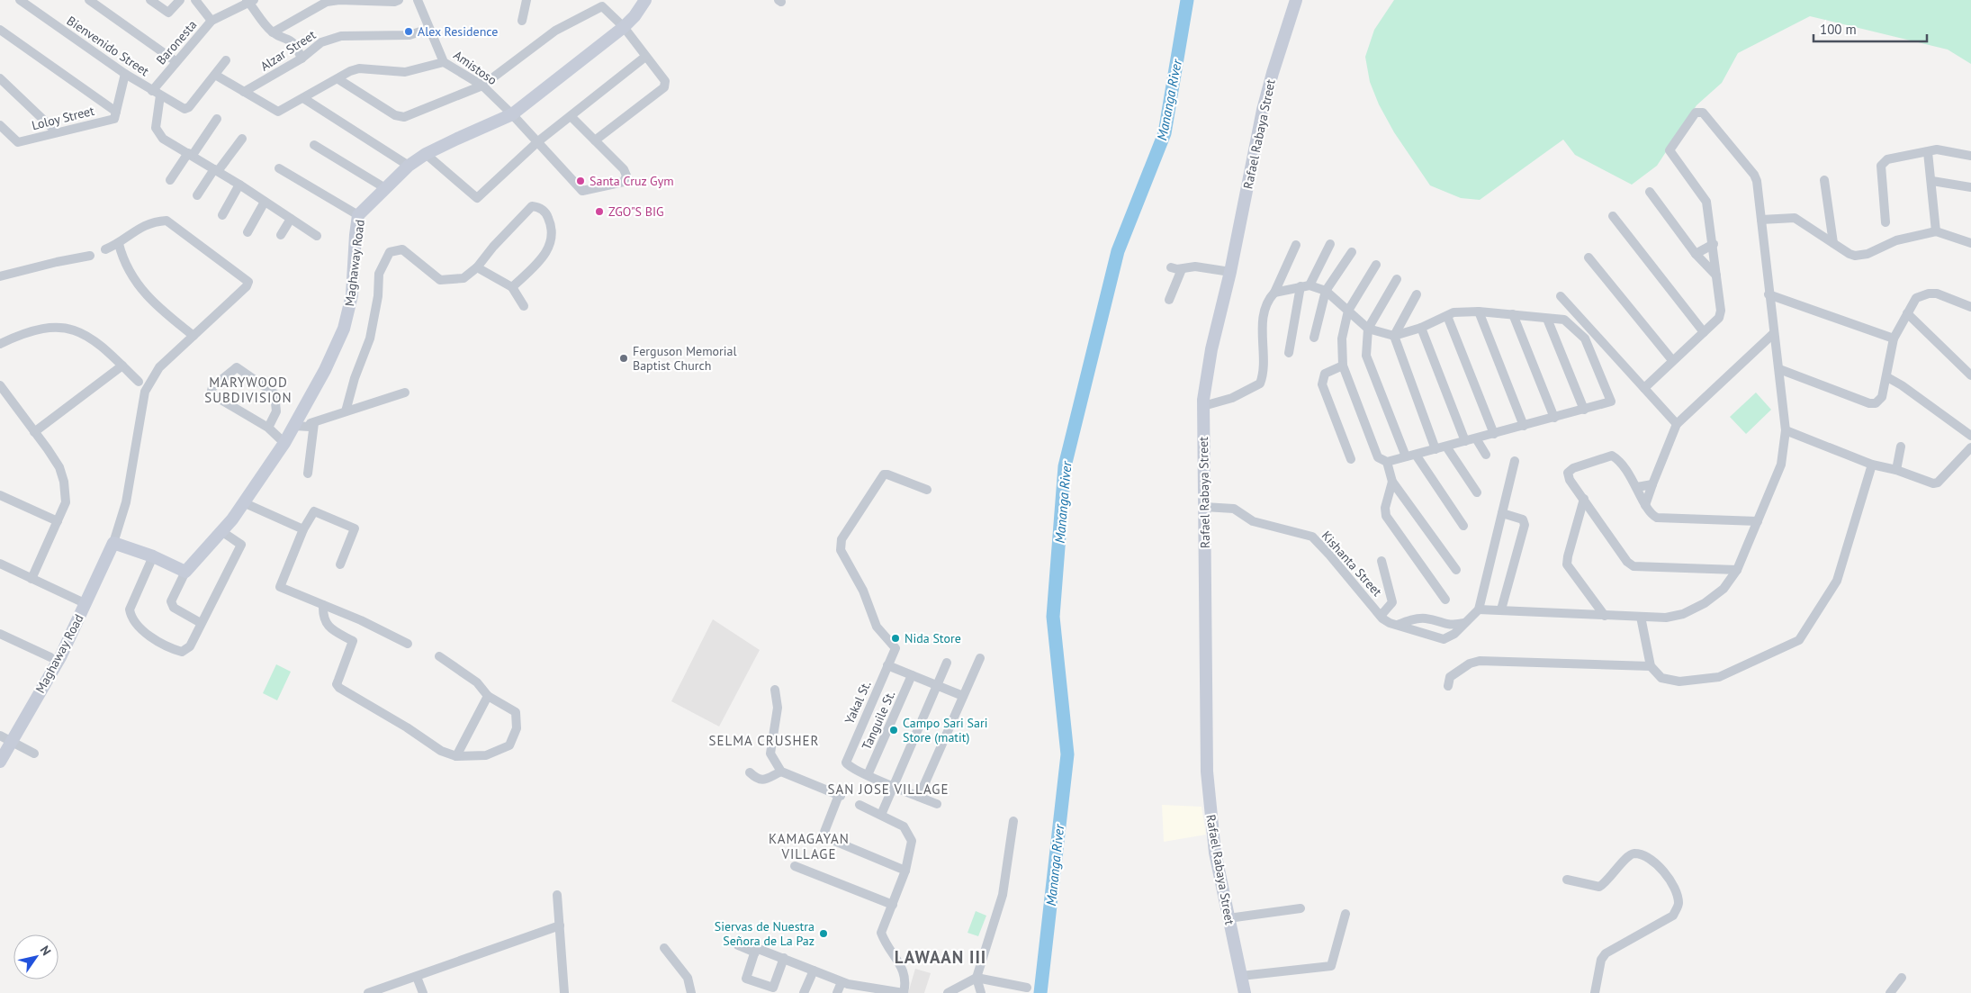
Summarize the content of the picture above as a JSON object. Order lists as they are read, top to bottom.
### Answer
{
  "streets": {
    "street": [
      "Baronesta",
      "Bienvenido Street",
      "Alzar Street",
      "Amistoso",
      "Loloy Street",
      "Rafael Rabaya Street",
      "Maghaway Road",
      "Kishanta Street",
      "Yakal St.",
      "Tanguile St."
    ]
  },
  "crossings": [
    ["Baronesta", "Bienvenido Street"],
    ["Alzar Street", "Amistoso"],
    ["Amistoso", "Maghaway Road"],
    ["Rafael Rabaya Street", "Kishanta Street"],
    ["Yakal St.", "Tanguile St."]
  ],
  "districts": [
    "MARYWOOD SUBDIVISION",
    "SELMA CRUSHER",
    "SAN JOSE VILLAGE",
    "KAMAGAYAN VILLAGE",
    "LAWAAN III"
  ],
  "water": ["Mananga River"],
  "places": [
    "Alex Residence",
    "Santa Cruz Gym",
    "ZGO\"S BIG",
    "Ferguson Memorial Baptist Church",
    "Nida Store",
    "Campo Sari Sari Store (matit)",
    "Siervas de Nuestra Señora de La Paz"
  ],
  "scale_bar": "100 m",
  "north": "top right"
}
